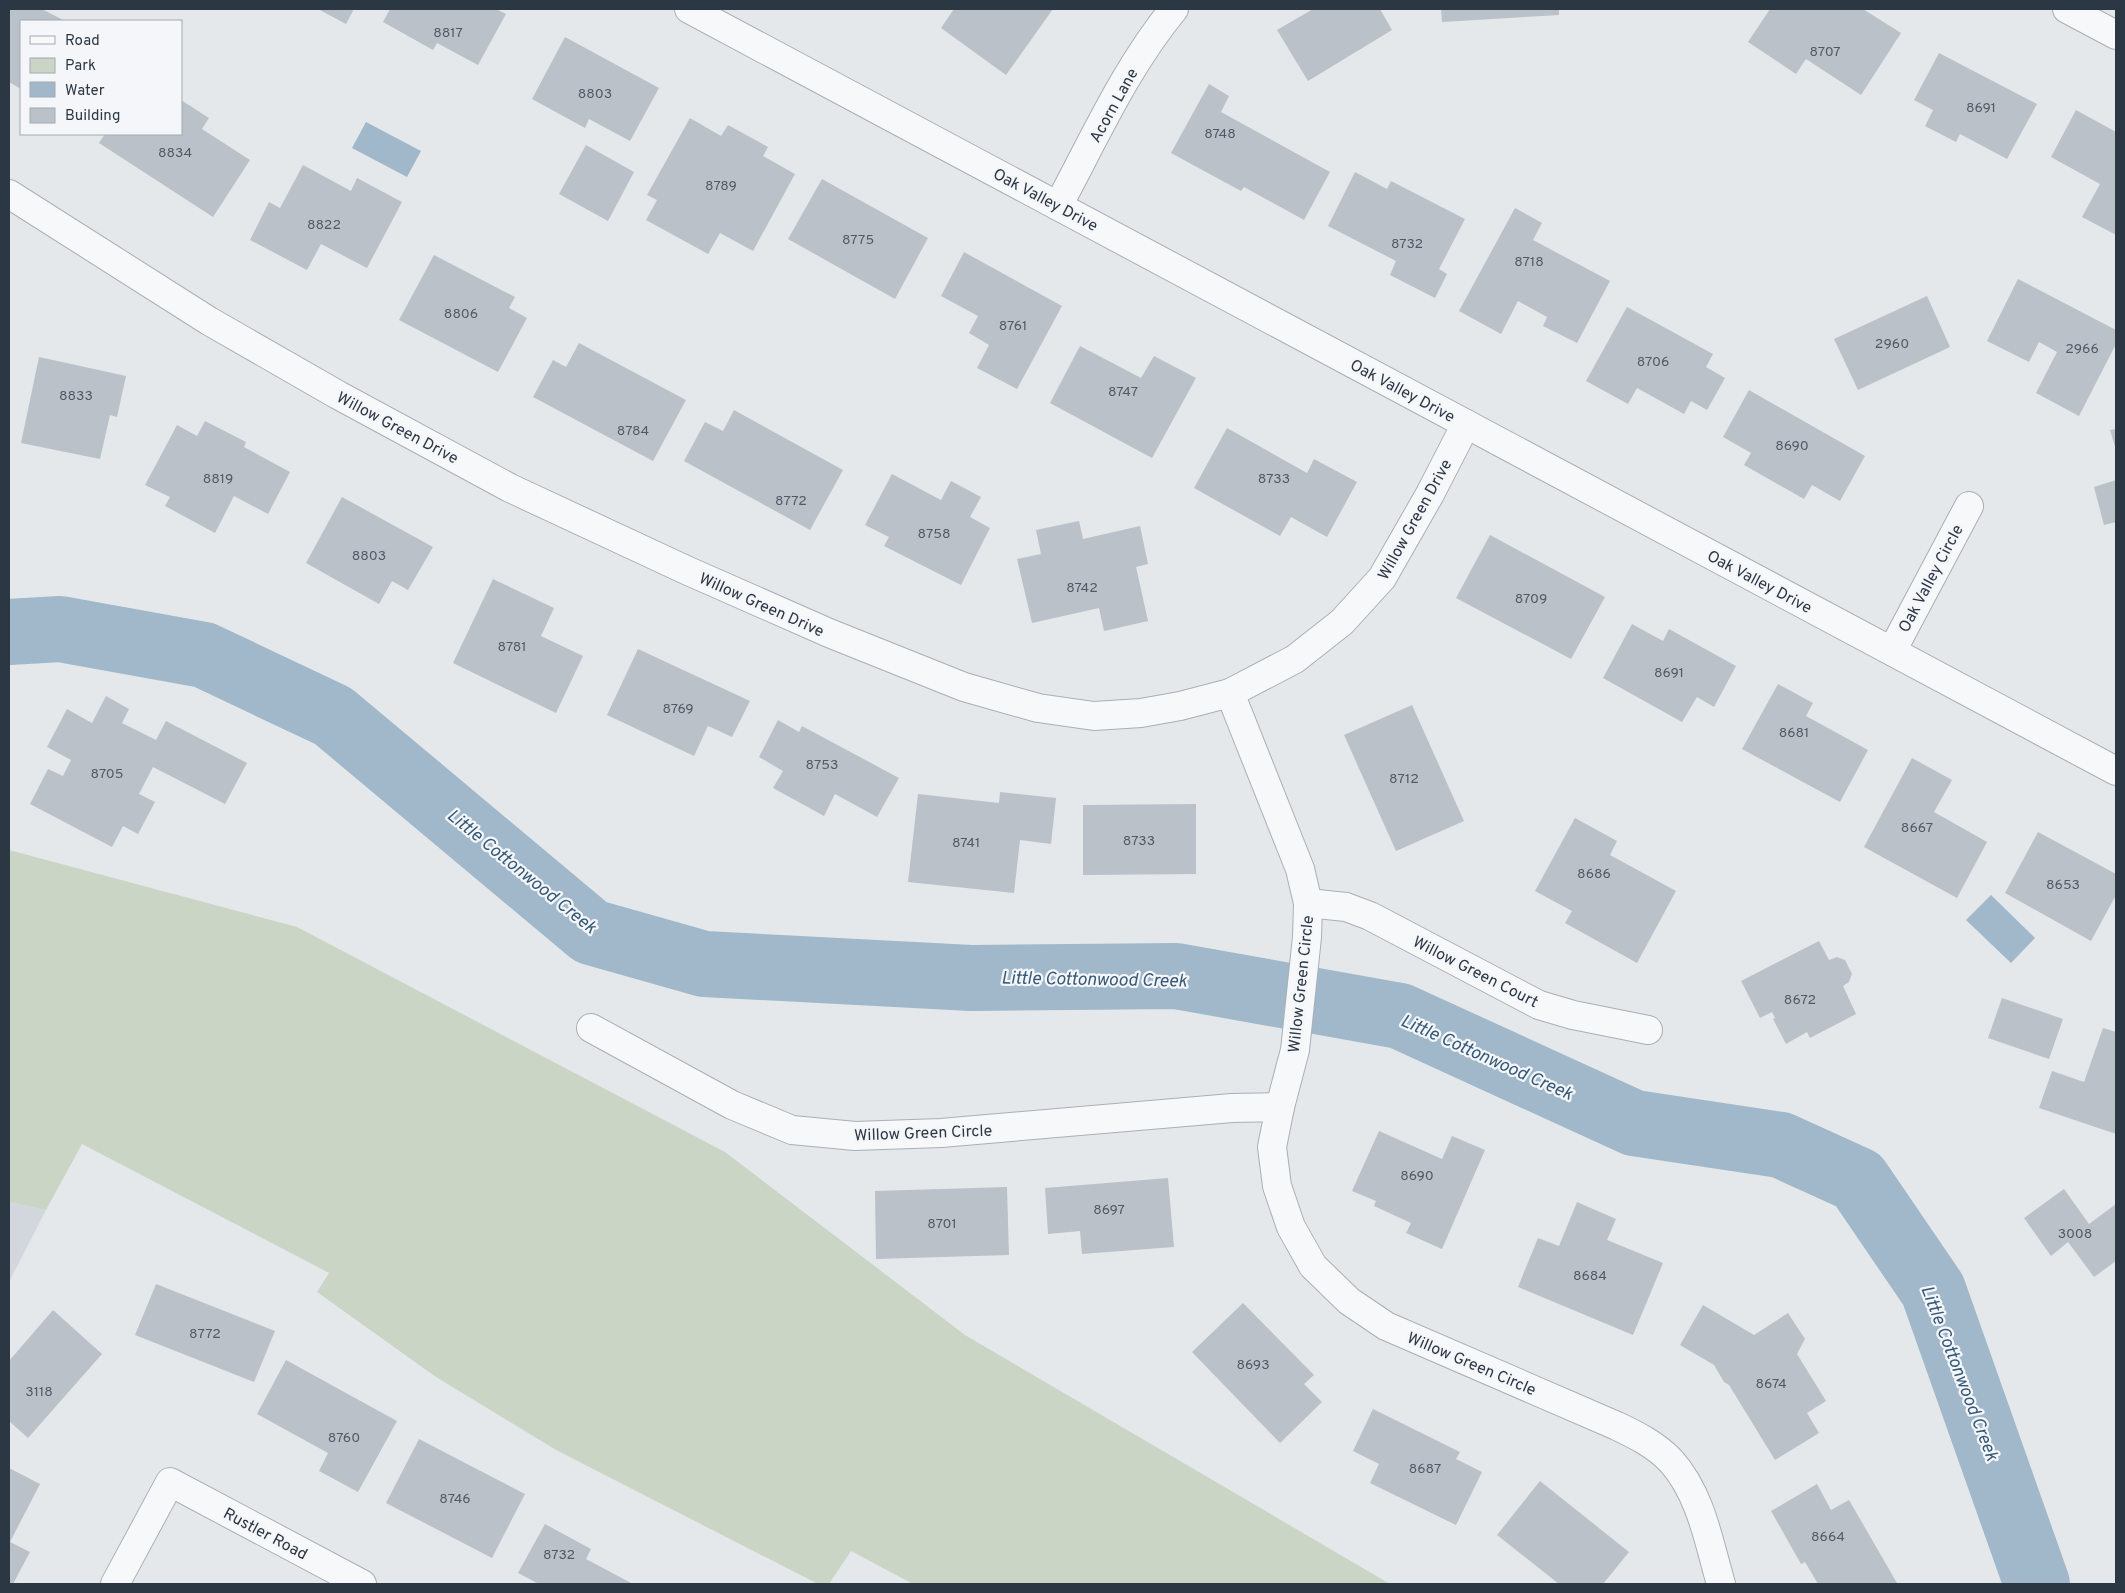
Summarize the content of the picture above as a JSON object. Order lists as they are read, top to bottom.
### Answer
{
  "streets": {
    "street": [
      "Acorn Lane",
      "Oak Valley Drive",
      "Willow Green Drive",
      "Oak Valley Circle",
      "Willow Green Court",
      "Willow Green Circle",
      "Rustler Road"
    ]
  },
  "crossings": [
    ["Acorn Lane", "Oak Valley Drive"],
    ["Oak Valley Drive", "Willow Green Drive"],
    ["Oak Valley Drive", "Oak Valley Circle"],
    ["Willow Green Drive", "Willow Green Circle"],
    ["Willow Green Court", "Willow Green Circle"]
  ],
  "water": ["Little Cottonwood Creek"],
  "house_numbers": [
    "8817",
    "8707",
    "8803",
    "8691",
    "8748",
    "8834",
    "8789",
    "8822",
    "8775",
    "8732",
    "8718",
    "8806",
    "8761",
    "2960",
    "2966",
    "8706",
    "8747",
    "8833",
    "8784",
    "8690",
    "8819",
    "8733",
    "8772",
    "8758",
    "8803",
    "8742",
    "8709",
    "8781",
    "8691",
    "8769",
    "8681",
    "8753",
    "8705",
    "8712",
    "8667",
    "8733",
    "8741",
    "8686",
    "8653",
    "8672",
    "8690",
    "8697",
    "8701",
    "3008",
    "8684",
    "8772",
    "8693",
    "8674",
    "3118",
    "8760",
    "8687",
    "8746",
    "8664",
    "8732"
  ],
  "legend": [
    "Road",
    "Park",
    "Water",
    "Building"
  ]
}
